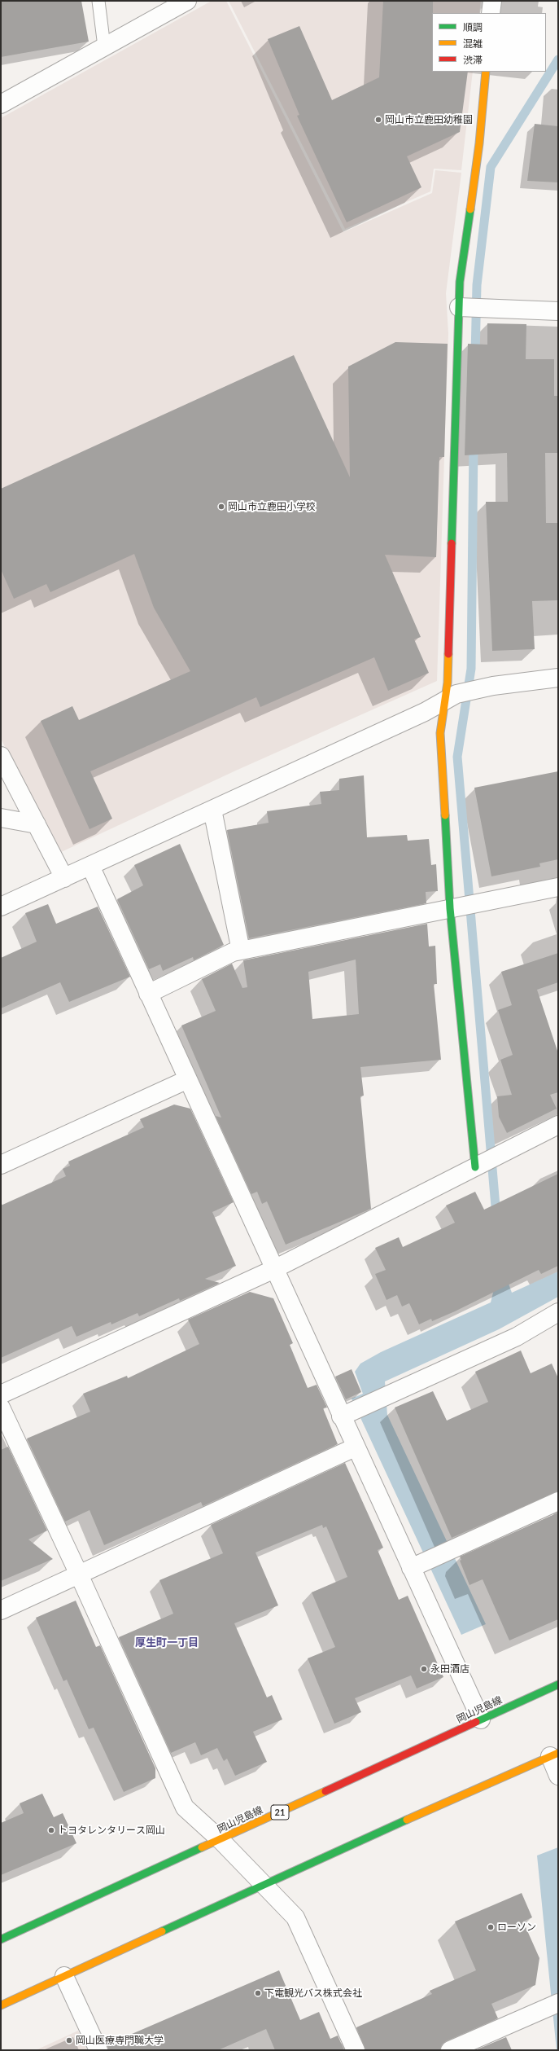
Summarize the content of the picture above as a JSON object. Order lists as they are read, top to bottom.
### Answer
{
  "streets": {
    "main road": ["岡山児島線", "21"]
  },
  "districts": ["厚生町一丁目"],
  "places": [
    "岡山市立鹿田幼稚園",
    "岡山市立鹿田小学校",
    "永田酒店",
    "トヨタレンタリース岡山",
    "ローソン",
    "下電観光バス株式会社",
    "岡山医療専門職大学"
  ],
  "legend": ["順調", "混雑", "渋滞"]
}
